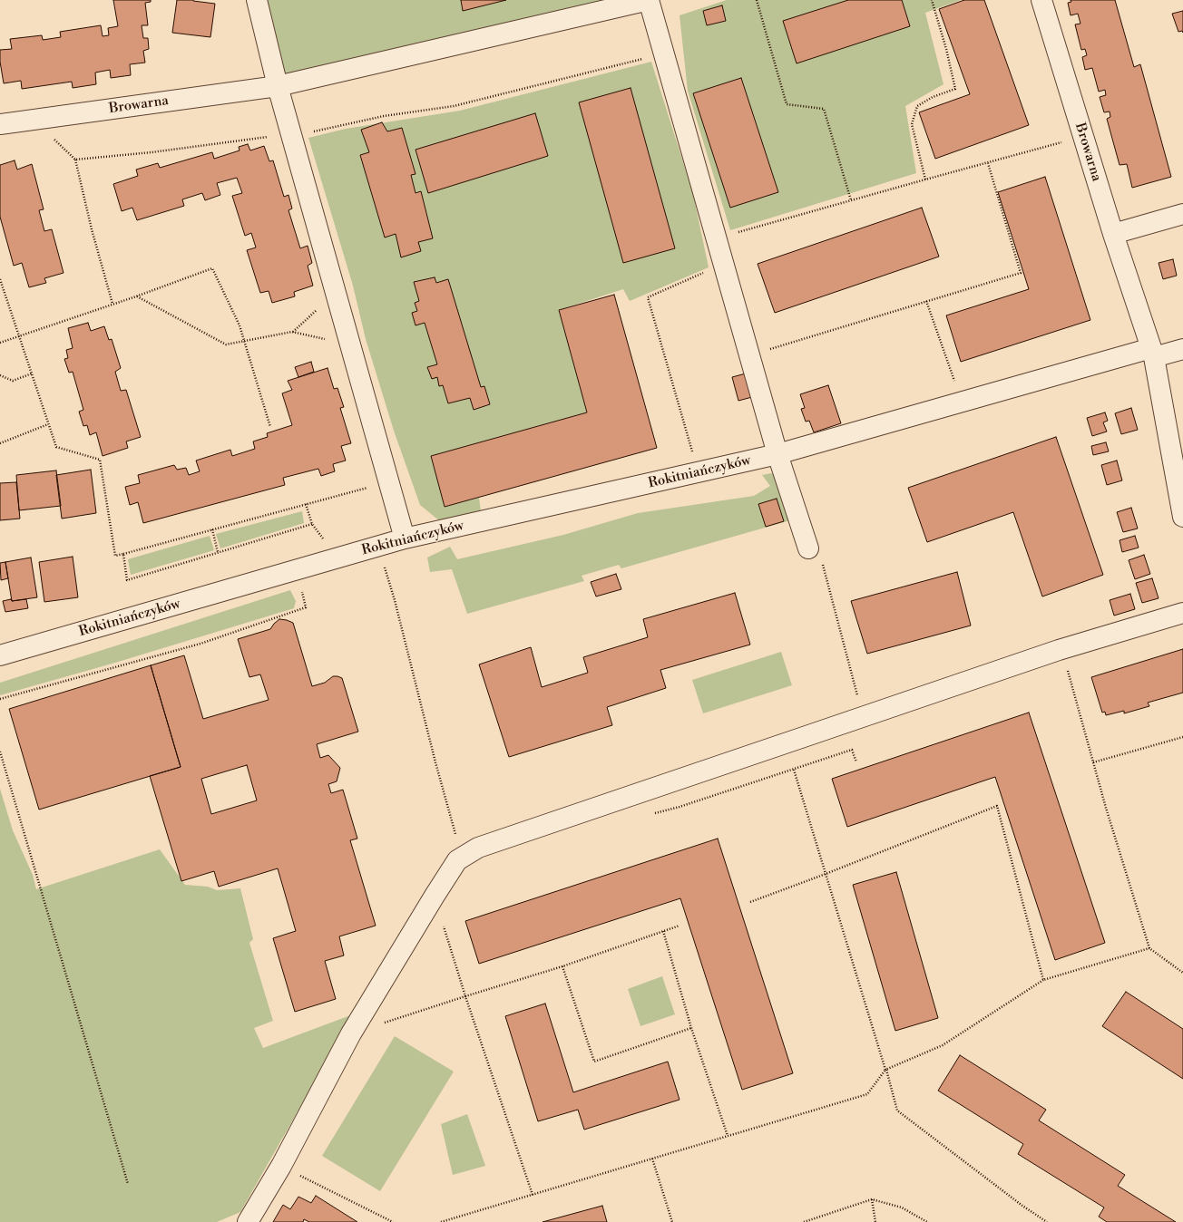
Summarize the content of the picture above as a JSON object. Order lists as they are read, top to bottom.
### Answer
{
  "streets": {
    "street": ["Browarna", "Rokitniańczyków"]
  },
  "crossings": [
    ["Browarna", "Rokitniańczyków"]
  ]
}
